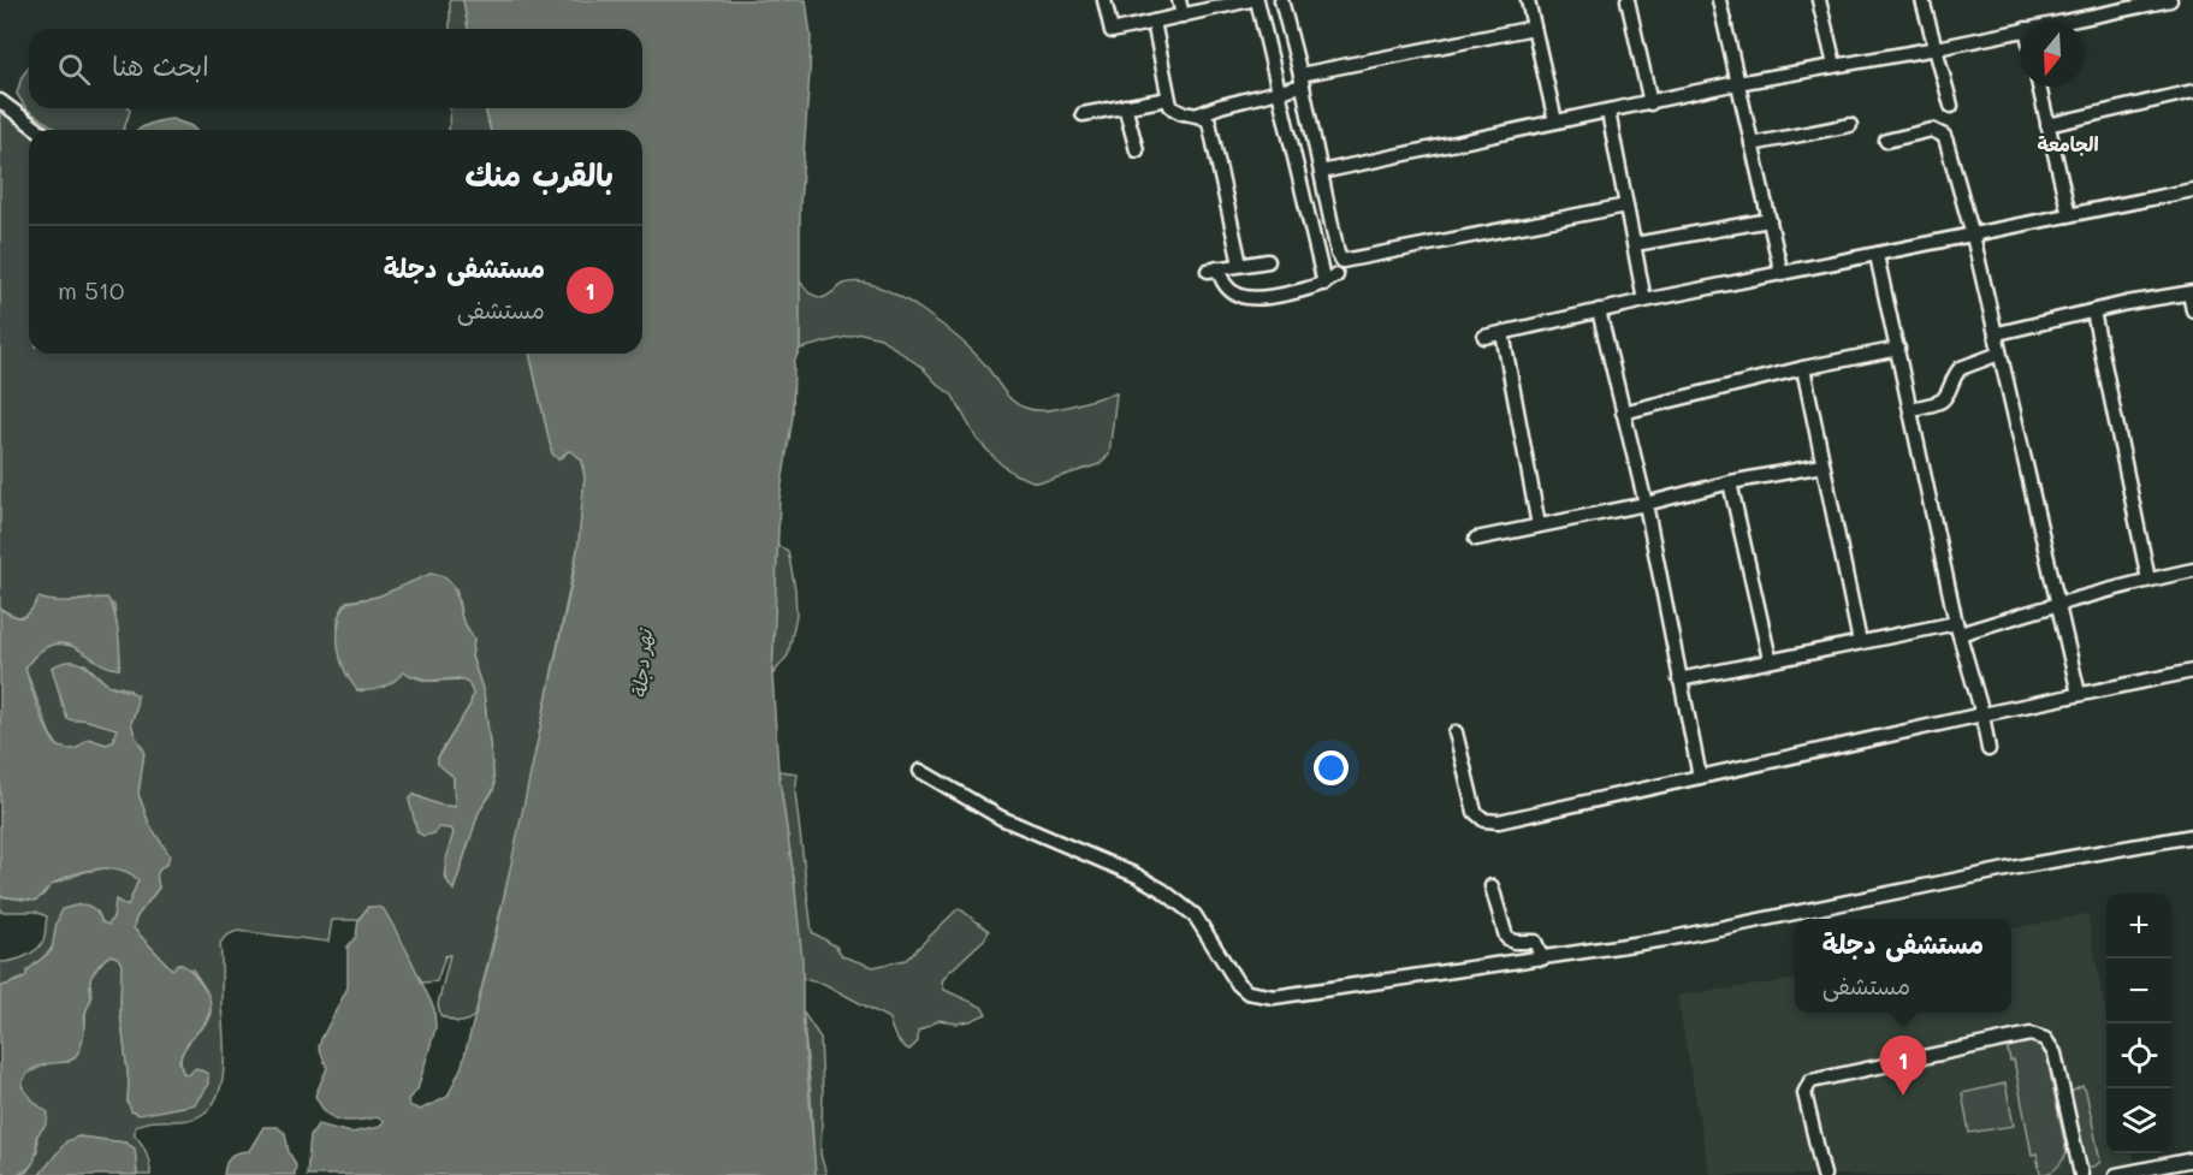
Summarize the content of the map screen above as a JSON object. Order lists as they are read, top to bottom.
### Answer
{
  "districts": ["الجامعة"],
  "water": ["نهر دجلة"],
  "north": "bottom",
  "page": {
    "search": "ابحث هنا",
    "heading": "بالقرب منك",
    "list": [
      {
        "mark": "1",
        "name": "مستشفى دجلة",
        "note": "مستشفى",
        "value": "510 m"
      }
    ],
    "map_buttons": ["+", "−"],
    "popup": ["مستشفى دجلة", "مستشفى"],
    "pins": "1"
  }
}
